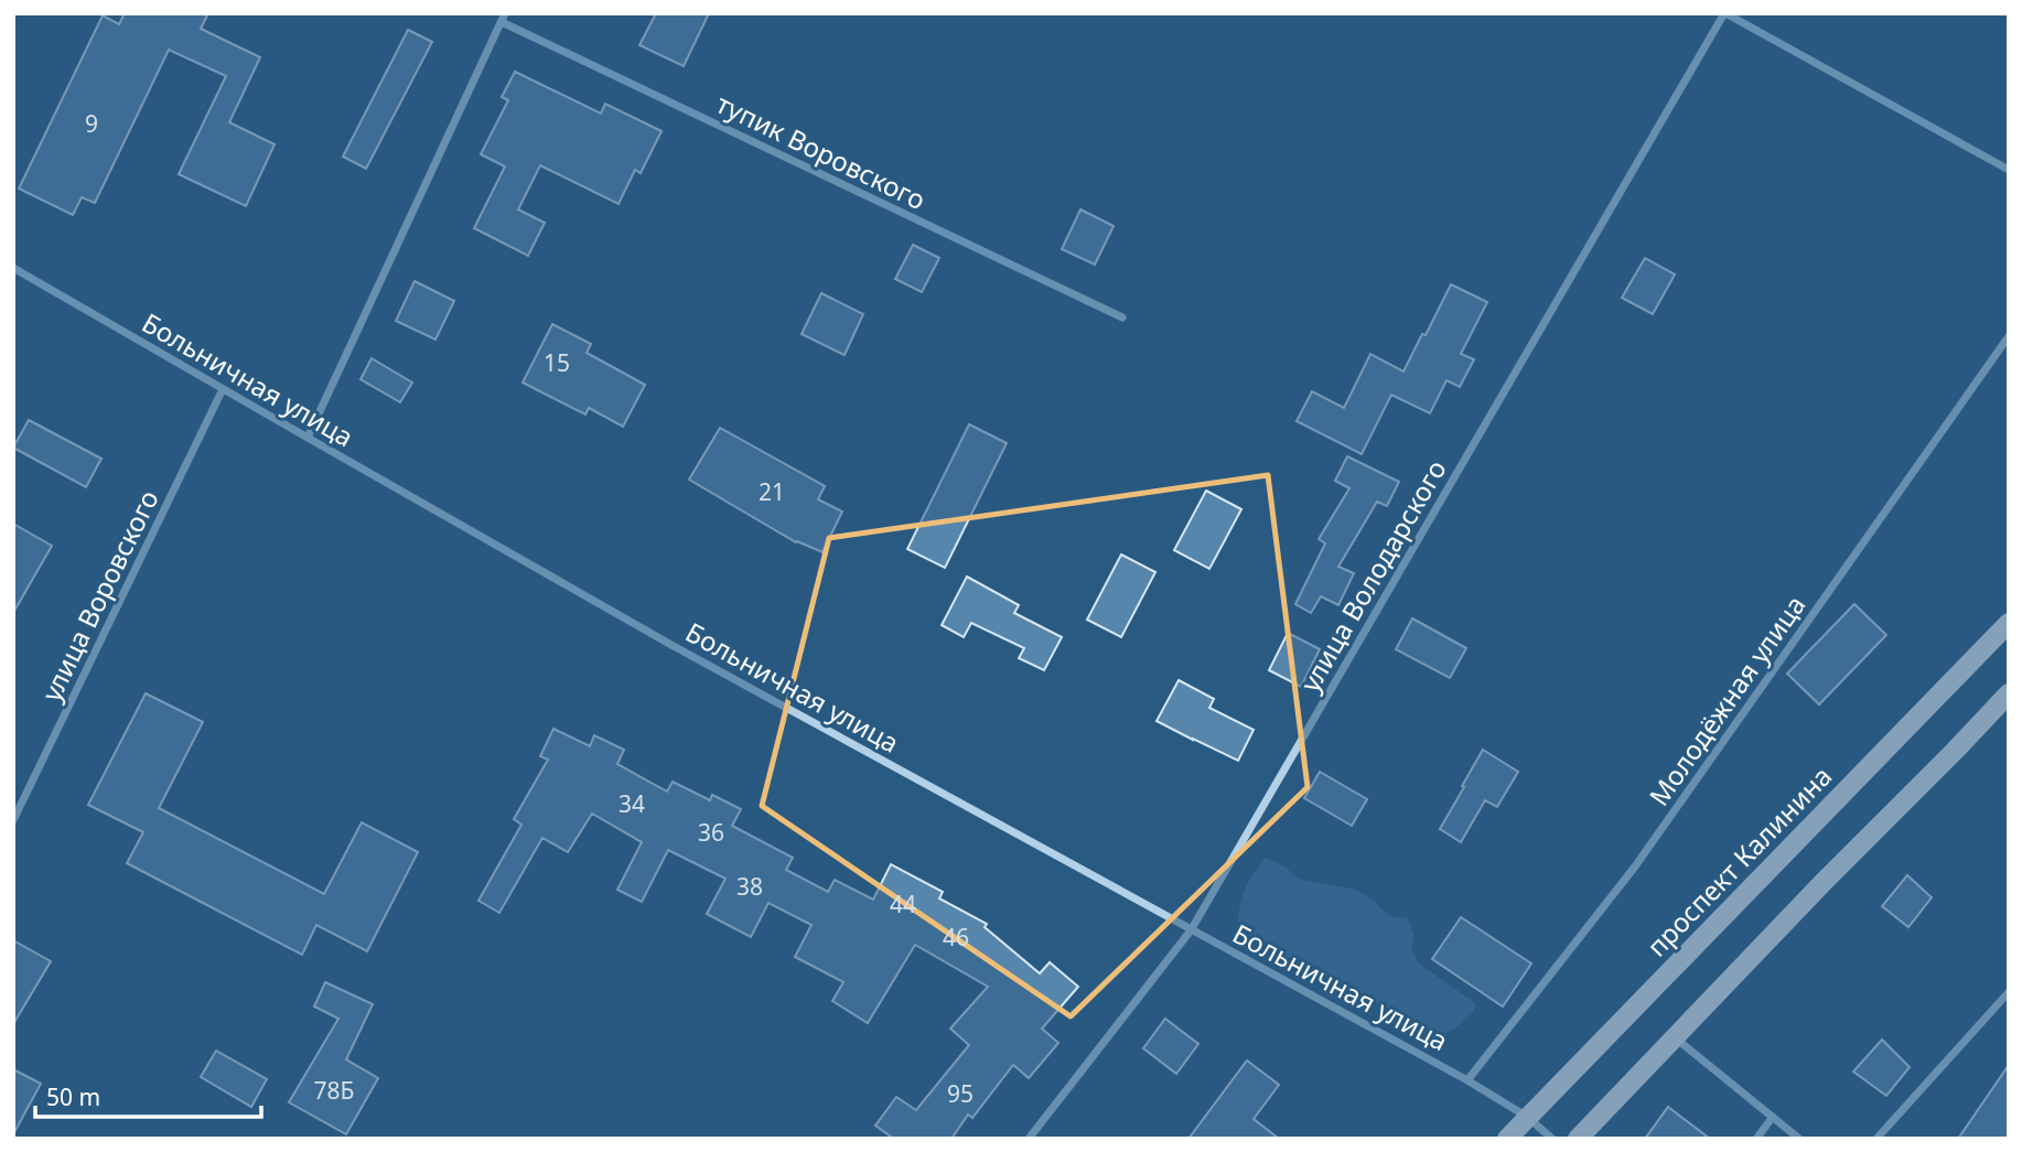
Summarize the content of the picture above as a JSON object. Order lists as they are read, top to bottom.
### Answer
{
  "streets": {
    "main road": ["проспект Калинина"],
    "street": [
      "тупик Воровского",
      "Больничная улица",
      "улица Володарского",
      "улица Воровского",
      "Молодёжная улица"
    ]
  },
  "crossings": [
    ["Больничная улица", "улица Володарского"],
    ["Больничная улица", "улица Воровского"],
    ["Больничная улица", "Молодёжная улица"],
    ["Больничная улица", "проспект Калинина"]
  ],
  "house_numbers": [
    "9",
    "15",
    "21",
    "34",
    "36",
    "38",
    "44",
    "46",
    "78Б",
    "95"
  ],
  "scale_bar": "50 m"
}
